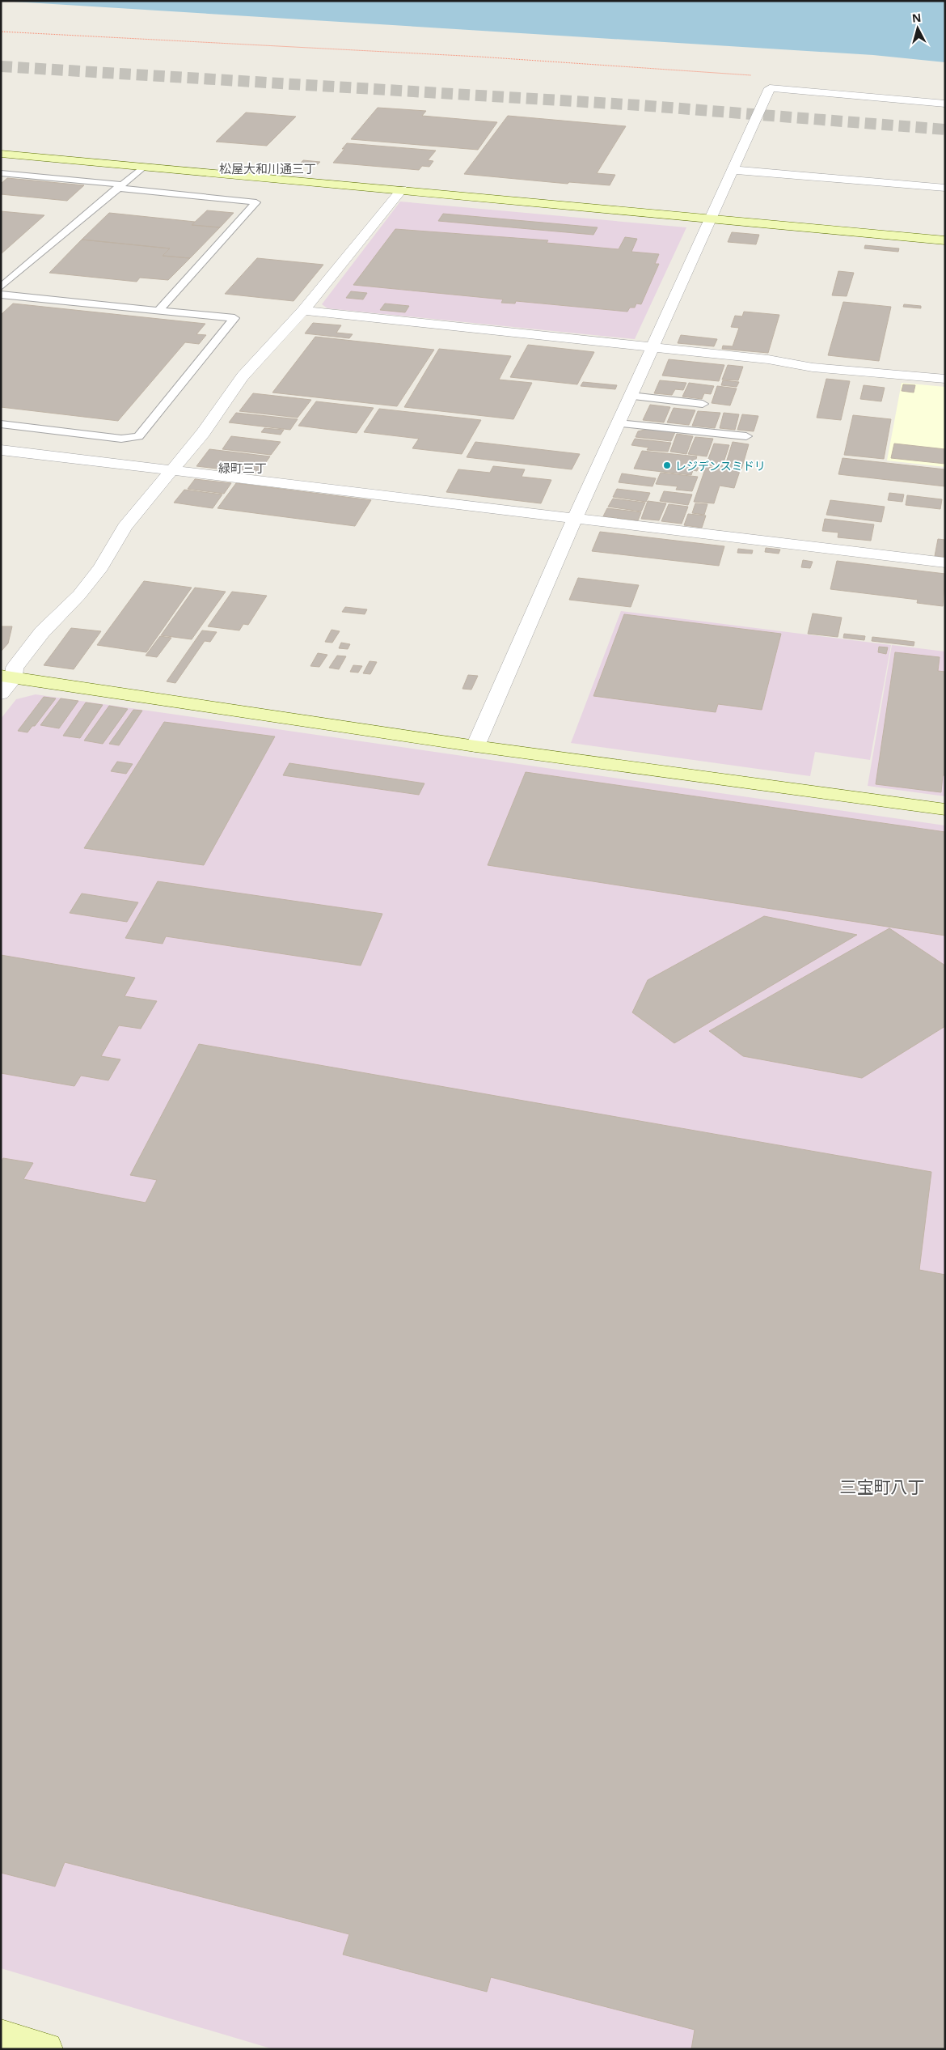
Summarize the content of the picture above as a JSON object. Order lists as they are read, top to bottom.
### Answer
{
  "districts": ["松屋大和川通三丁", "緑町三丁", "三宝町八丁"],
  "places": ["レジデンスミドリ"],
  "north": "top"
}
